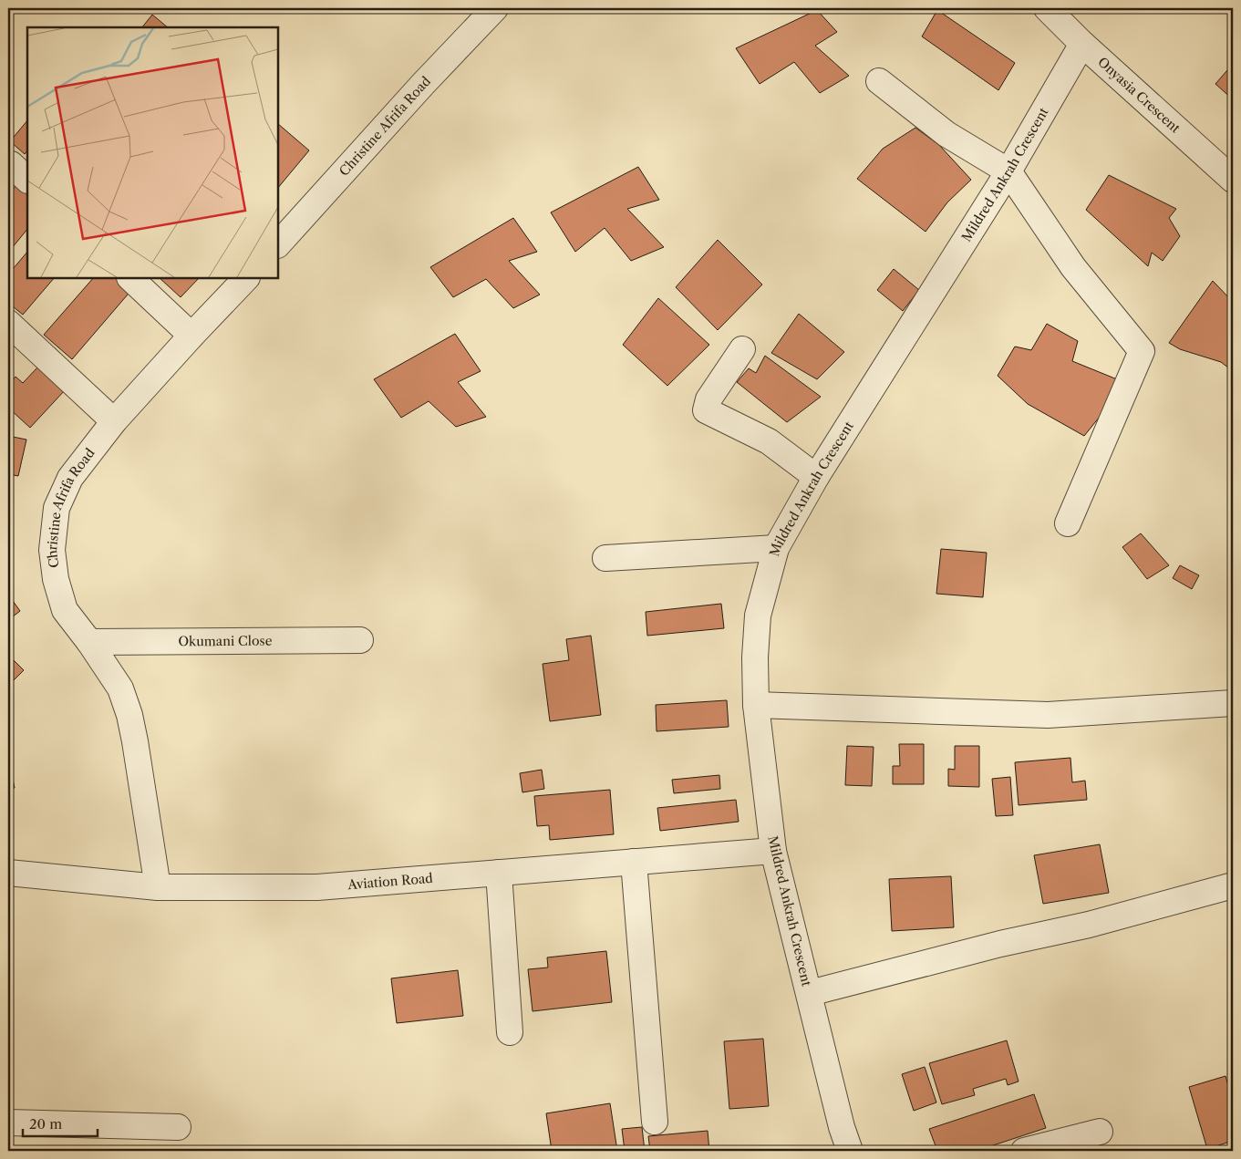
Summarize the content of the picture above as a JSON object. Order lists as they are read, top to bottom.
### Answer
{
  "streets": {
    "street": [
      "Onyasia Crescent",
      "Christine Afrifa Road",
      "Mildred Ankrah Crescent",
      "Okumani Close",
      "Aviation Road"
    ]
  },
  "crossings": [
    ["Onyasia Crescent", "Mildred Ankrah Crescent"],
    ["Christine Afrifa Road", "Okumani Close"],
    ["Christine Afrifa Road", "Aviation Road"],
    ["Mildred Ankrah Crescent", "Aviation Road"]
  ],
  "scale_bar": "20 m"
}
